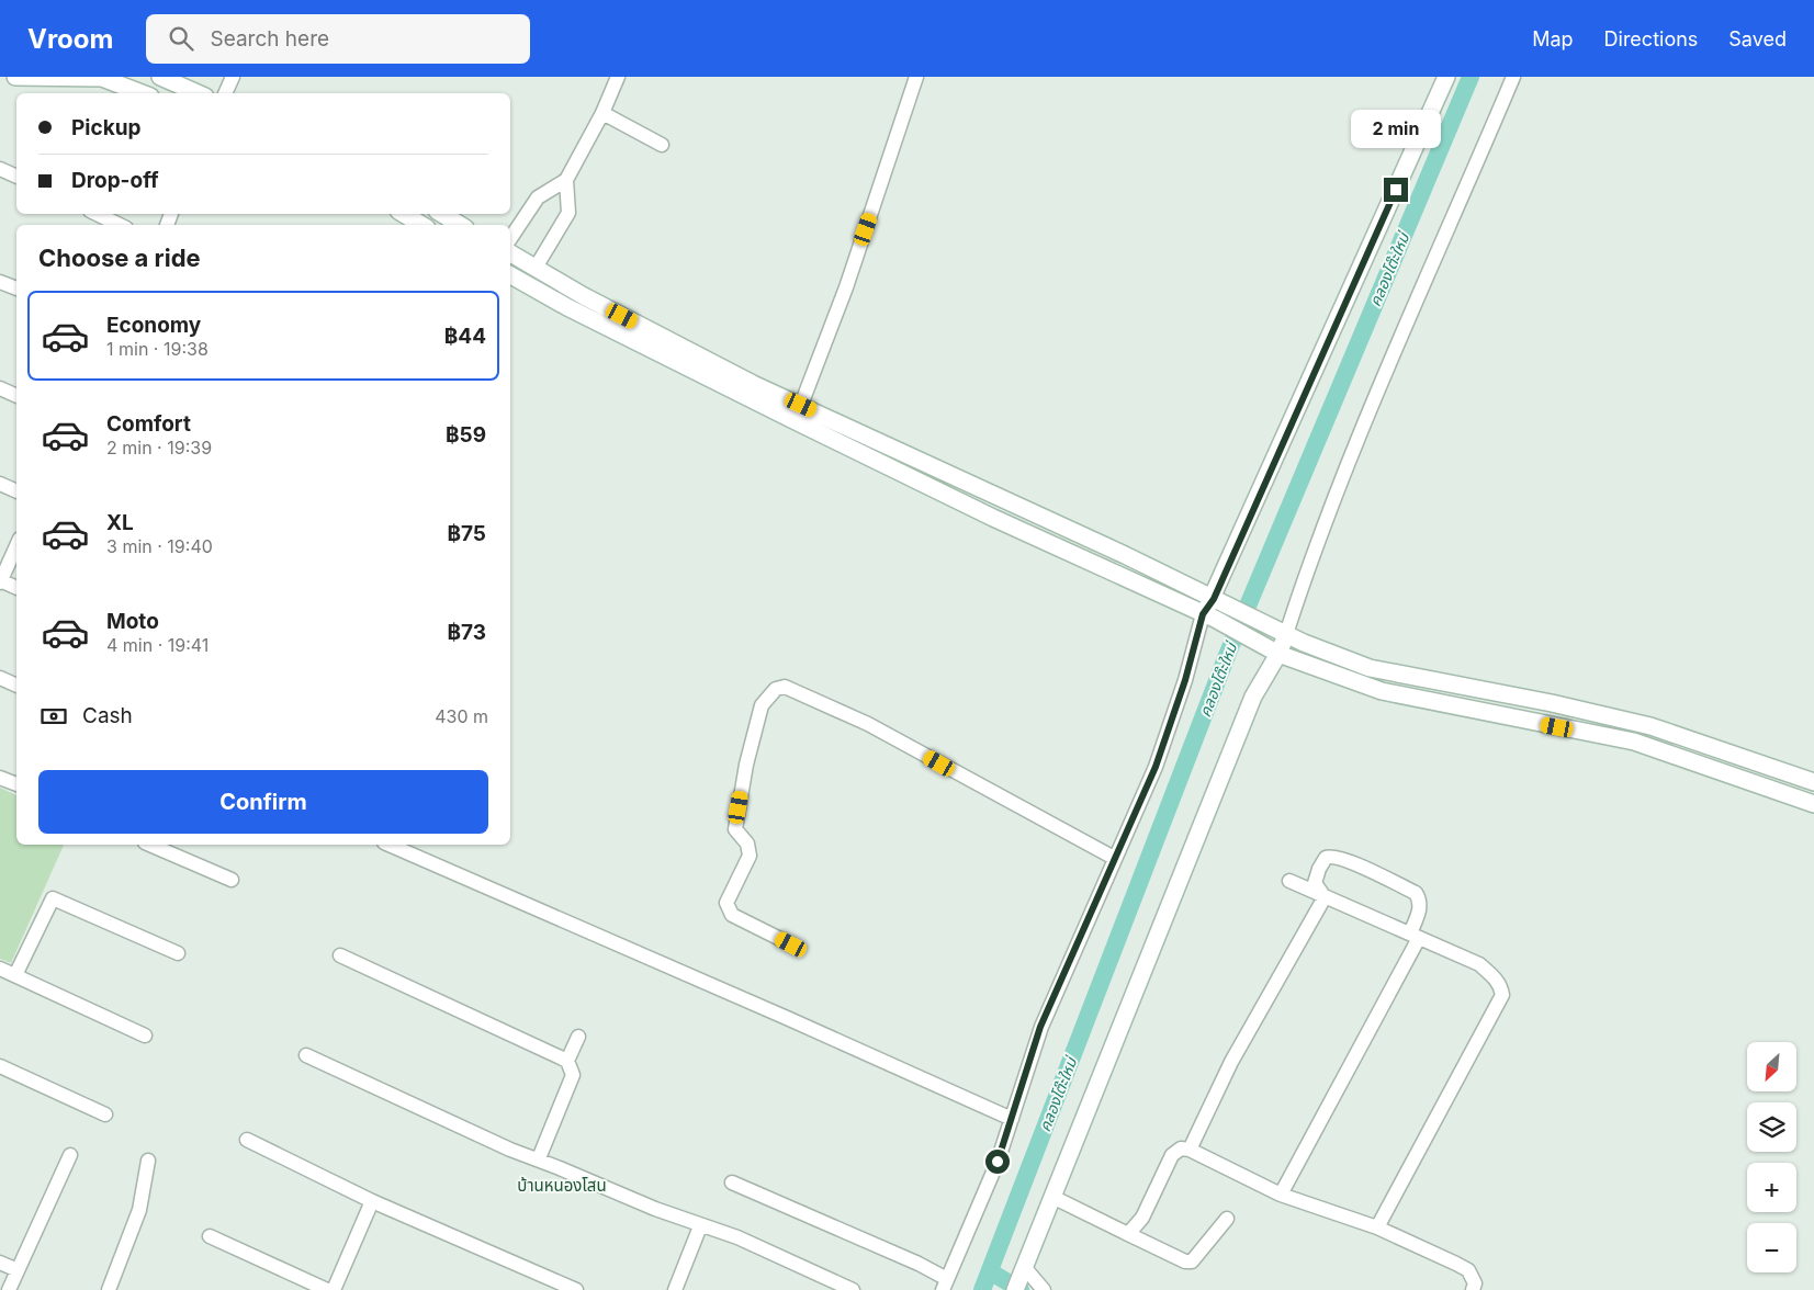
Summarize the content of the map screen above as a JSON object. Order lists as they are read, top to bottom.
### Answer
{
  "districts": ["บ้านหนองโสน"],
  "water": ["คลองโต๊ะใหม่"],
  "north": "bottom left",
  "page": {
    "header": "Vroom",
    "search": "Search here",
    "nav": ["Map", "Directions", "Saved"],
    "banner": ["Pickup", "Drop-off"],
    "bubble": "2 min",
    "heading": "Choose a ride",
    "list": [
      {
        "name": "Economy",
        "note": "1 min · 19:38",
        "value": "฿44"
      },
      {
        "name": "Comfort",
        "note": "2 min · 19:39",
        "value": "฿59"
      },
      {
        "name": "XL",
        "note": "3 min · 19:40",
        "value": "฿75"
      },
      {
        "name": "Moto",
        "note": "4 min · 19:41",
        "value": "฿73"
      }
    ],
    "pay": ["Cash", "430 m"],
    "buttons": "Confirm",
    "map_buttons": ["+", "−"]
  }
}
